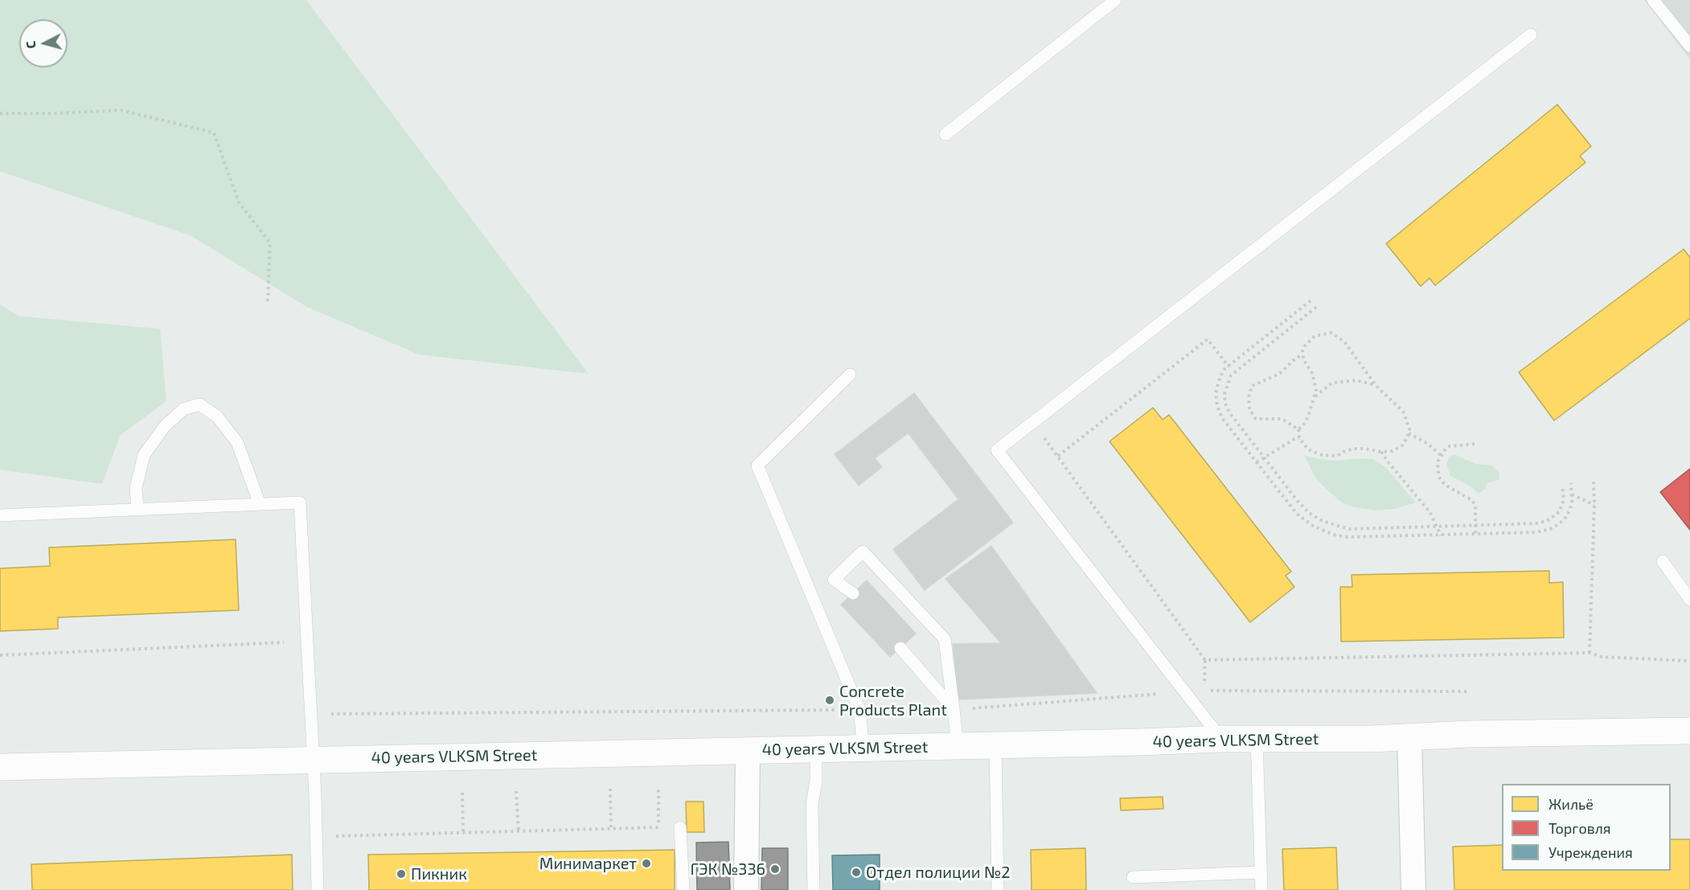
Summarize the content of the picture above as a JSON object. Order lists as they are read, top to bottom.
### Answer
{
  "streets": {
    "main road": ["40 years VLKSM Street"]
  },
  "places": [
    "Concrete Products Plant",
    "Минимаркет",
    "ГЭК №336",
    "Отдел полиции №2",
    "Пикник"
  ],
  "legend": ["Жильё", "Торговля", "Учреждения"],
  "north": "left"
}
